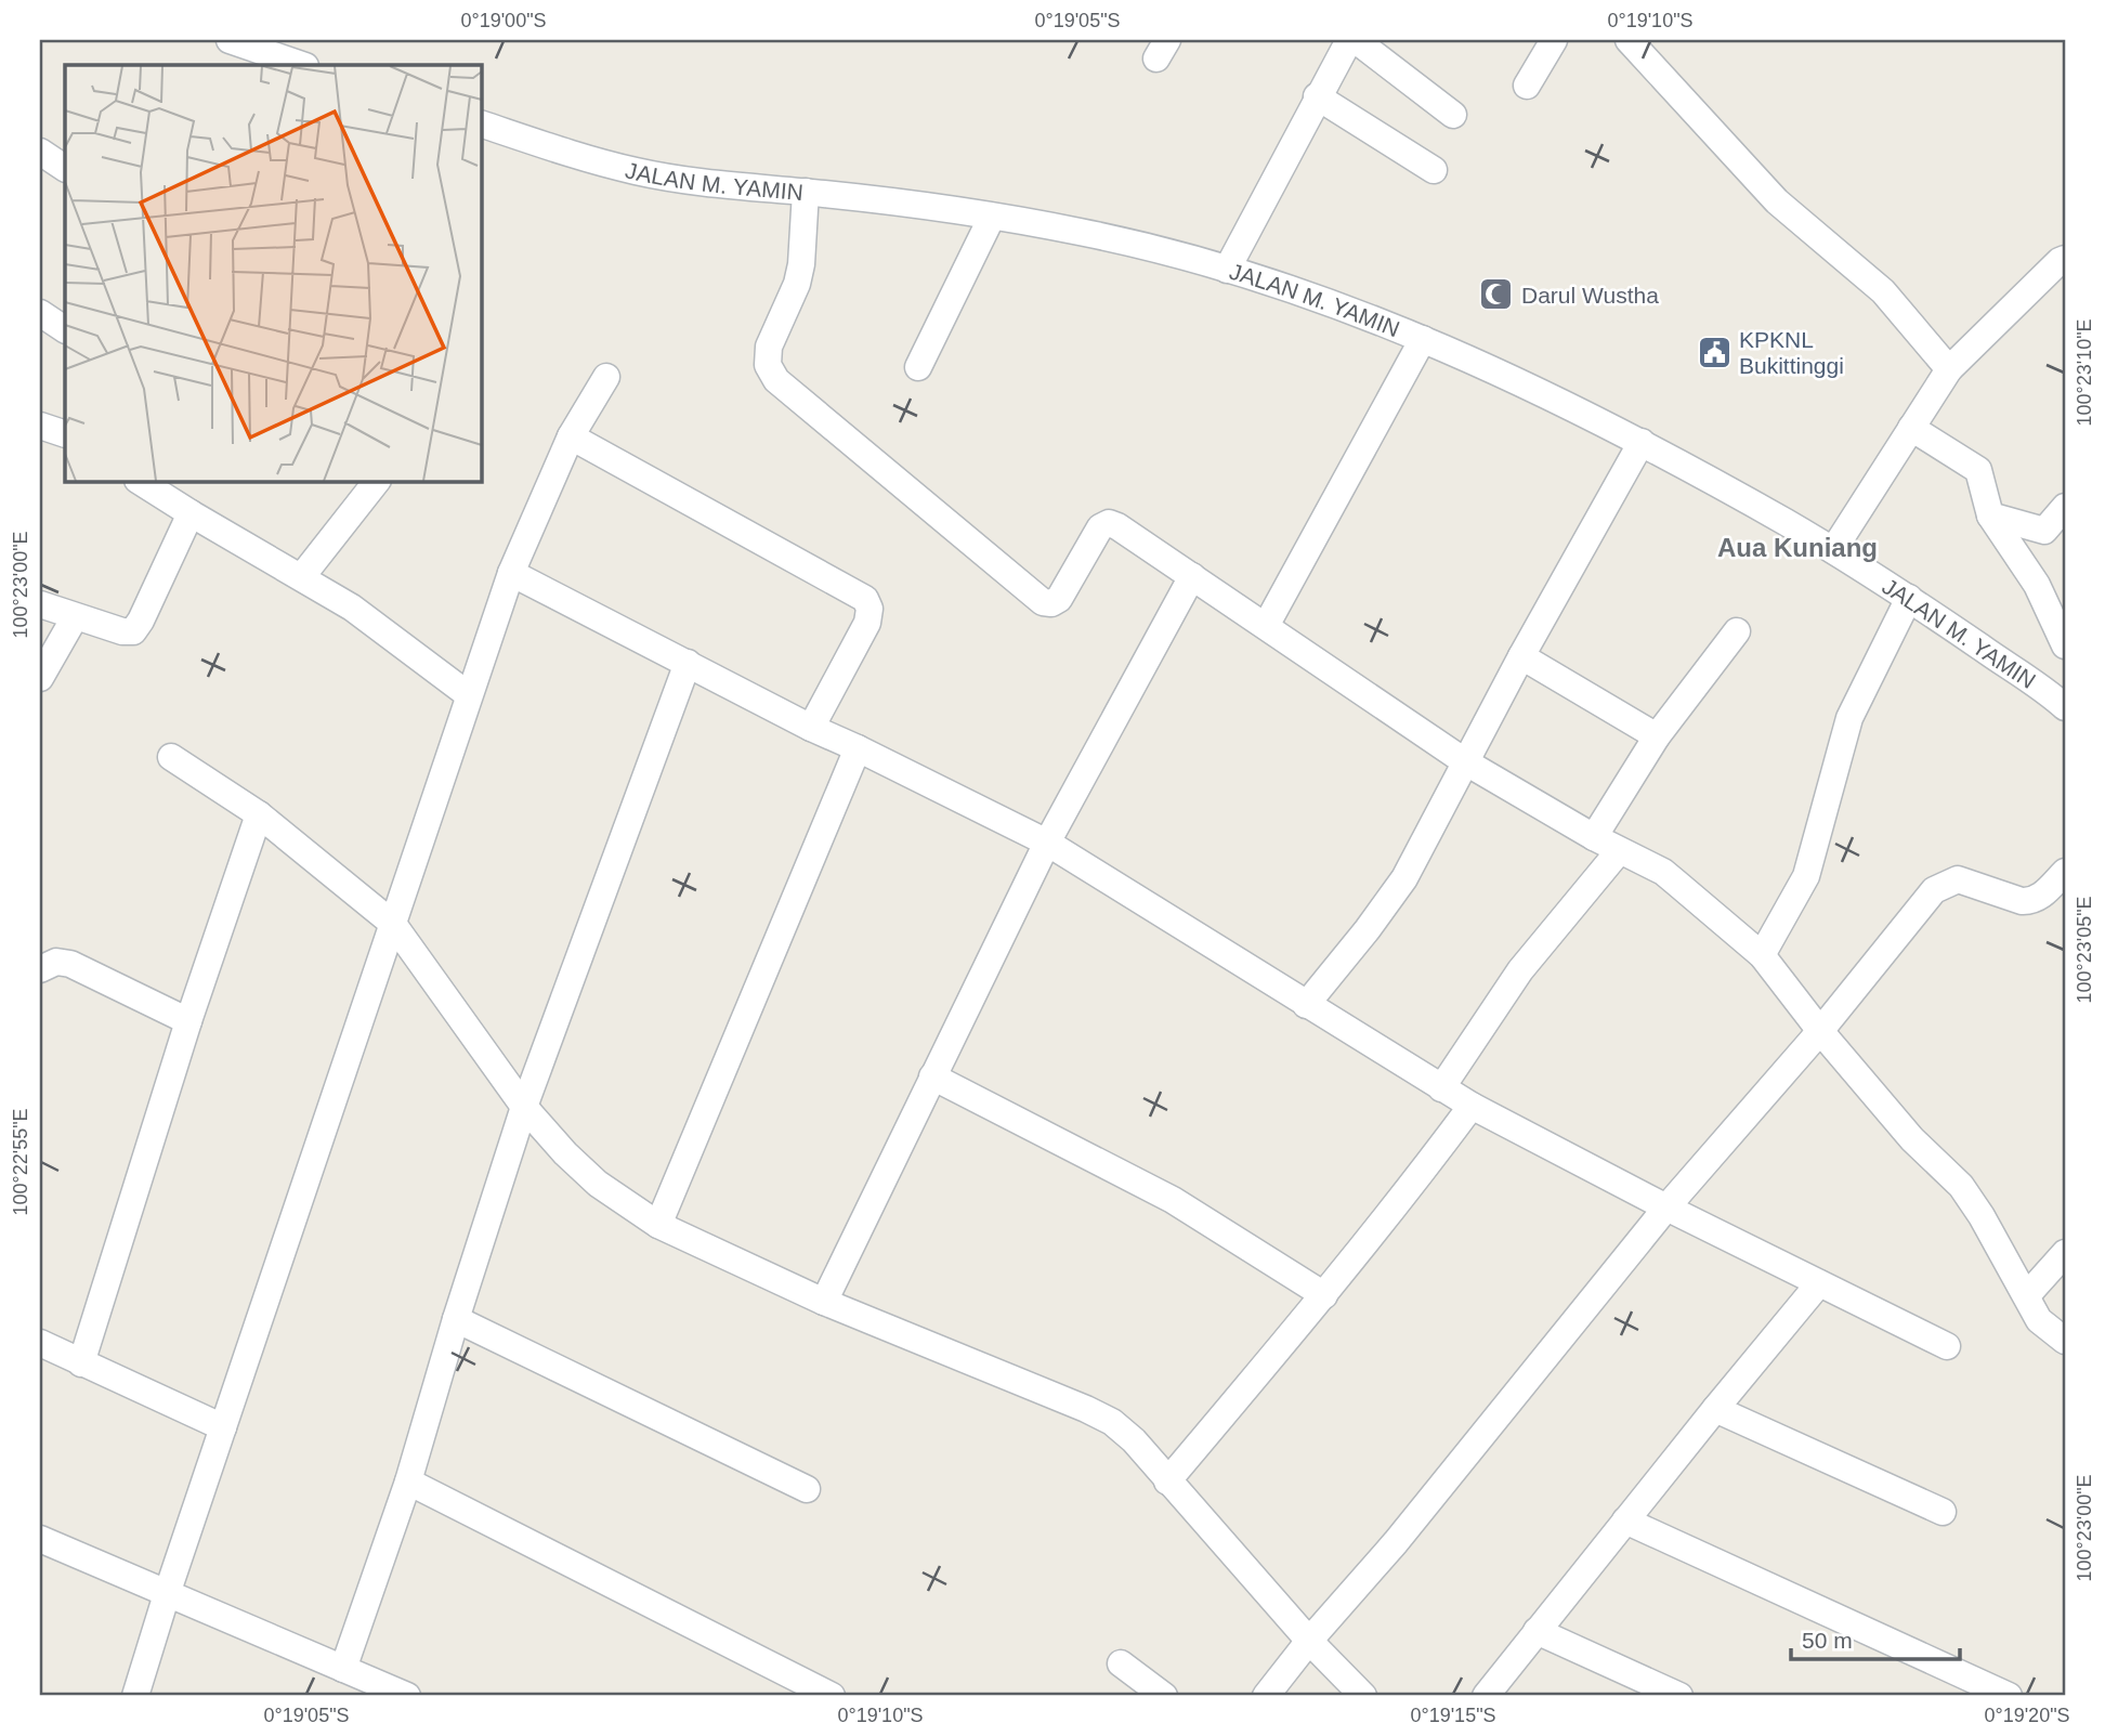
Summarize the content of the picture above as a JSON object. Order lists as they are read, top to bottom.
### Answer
{
  "streets": {
    "street": ["JALAN M. YAMIN"]
  },
  "districts": ["Aua Kuniang"],
  "places": {
    "mosque": ["Darul Wustha"],
    "public building": ["KPKNL Bukittinggi"]
  },
  "scale_bar": "50 m",
  "coordinates": [
    "0°19'00\"S",
    "0°19'05\"S",
    "0°19'10\"S",
    "100°23'10\"E",
    "100°23'00\"E",
    "100°23'05\"E",
    "100°22'55\"E",
    "0°19'15\"S",
    "0°19'20\"S"
  ]
}
